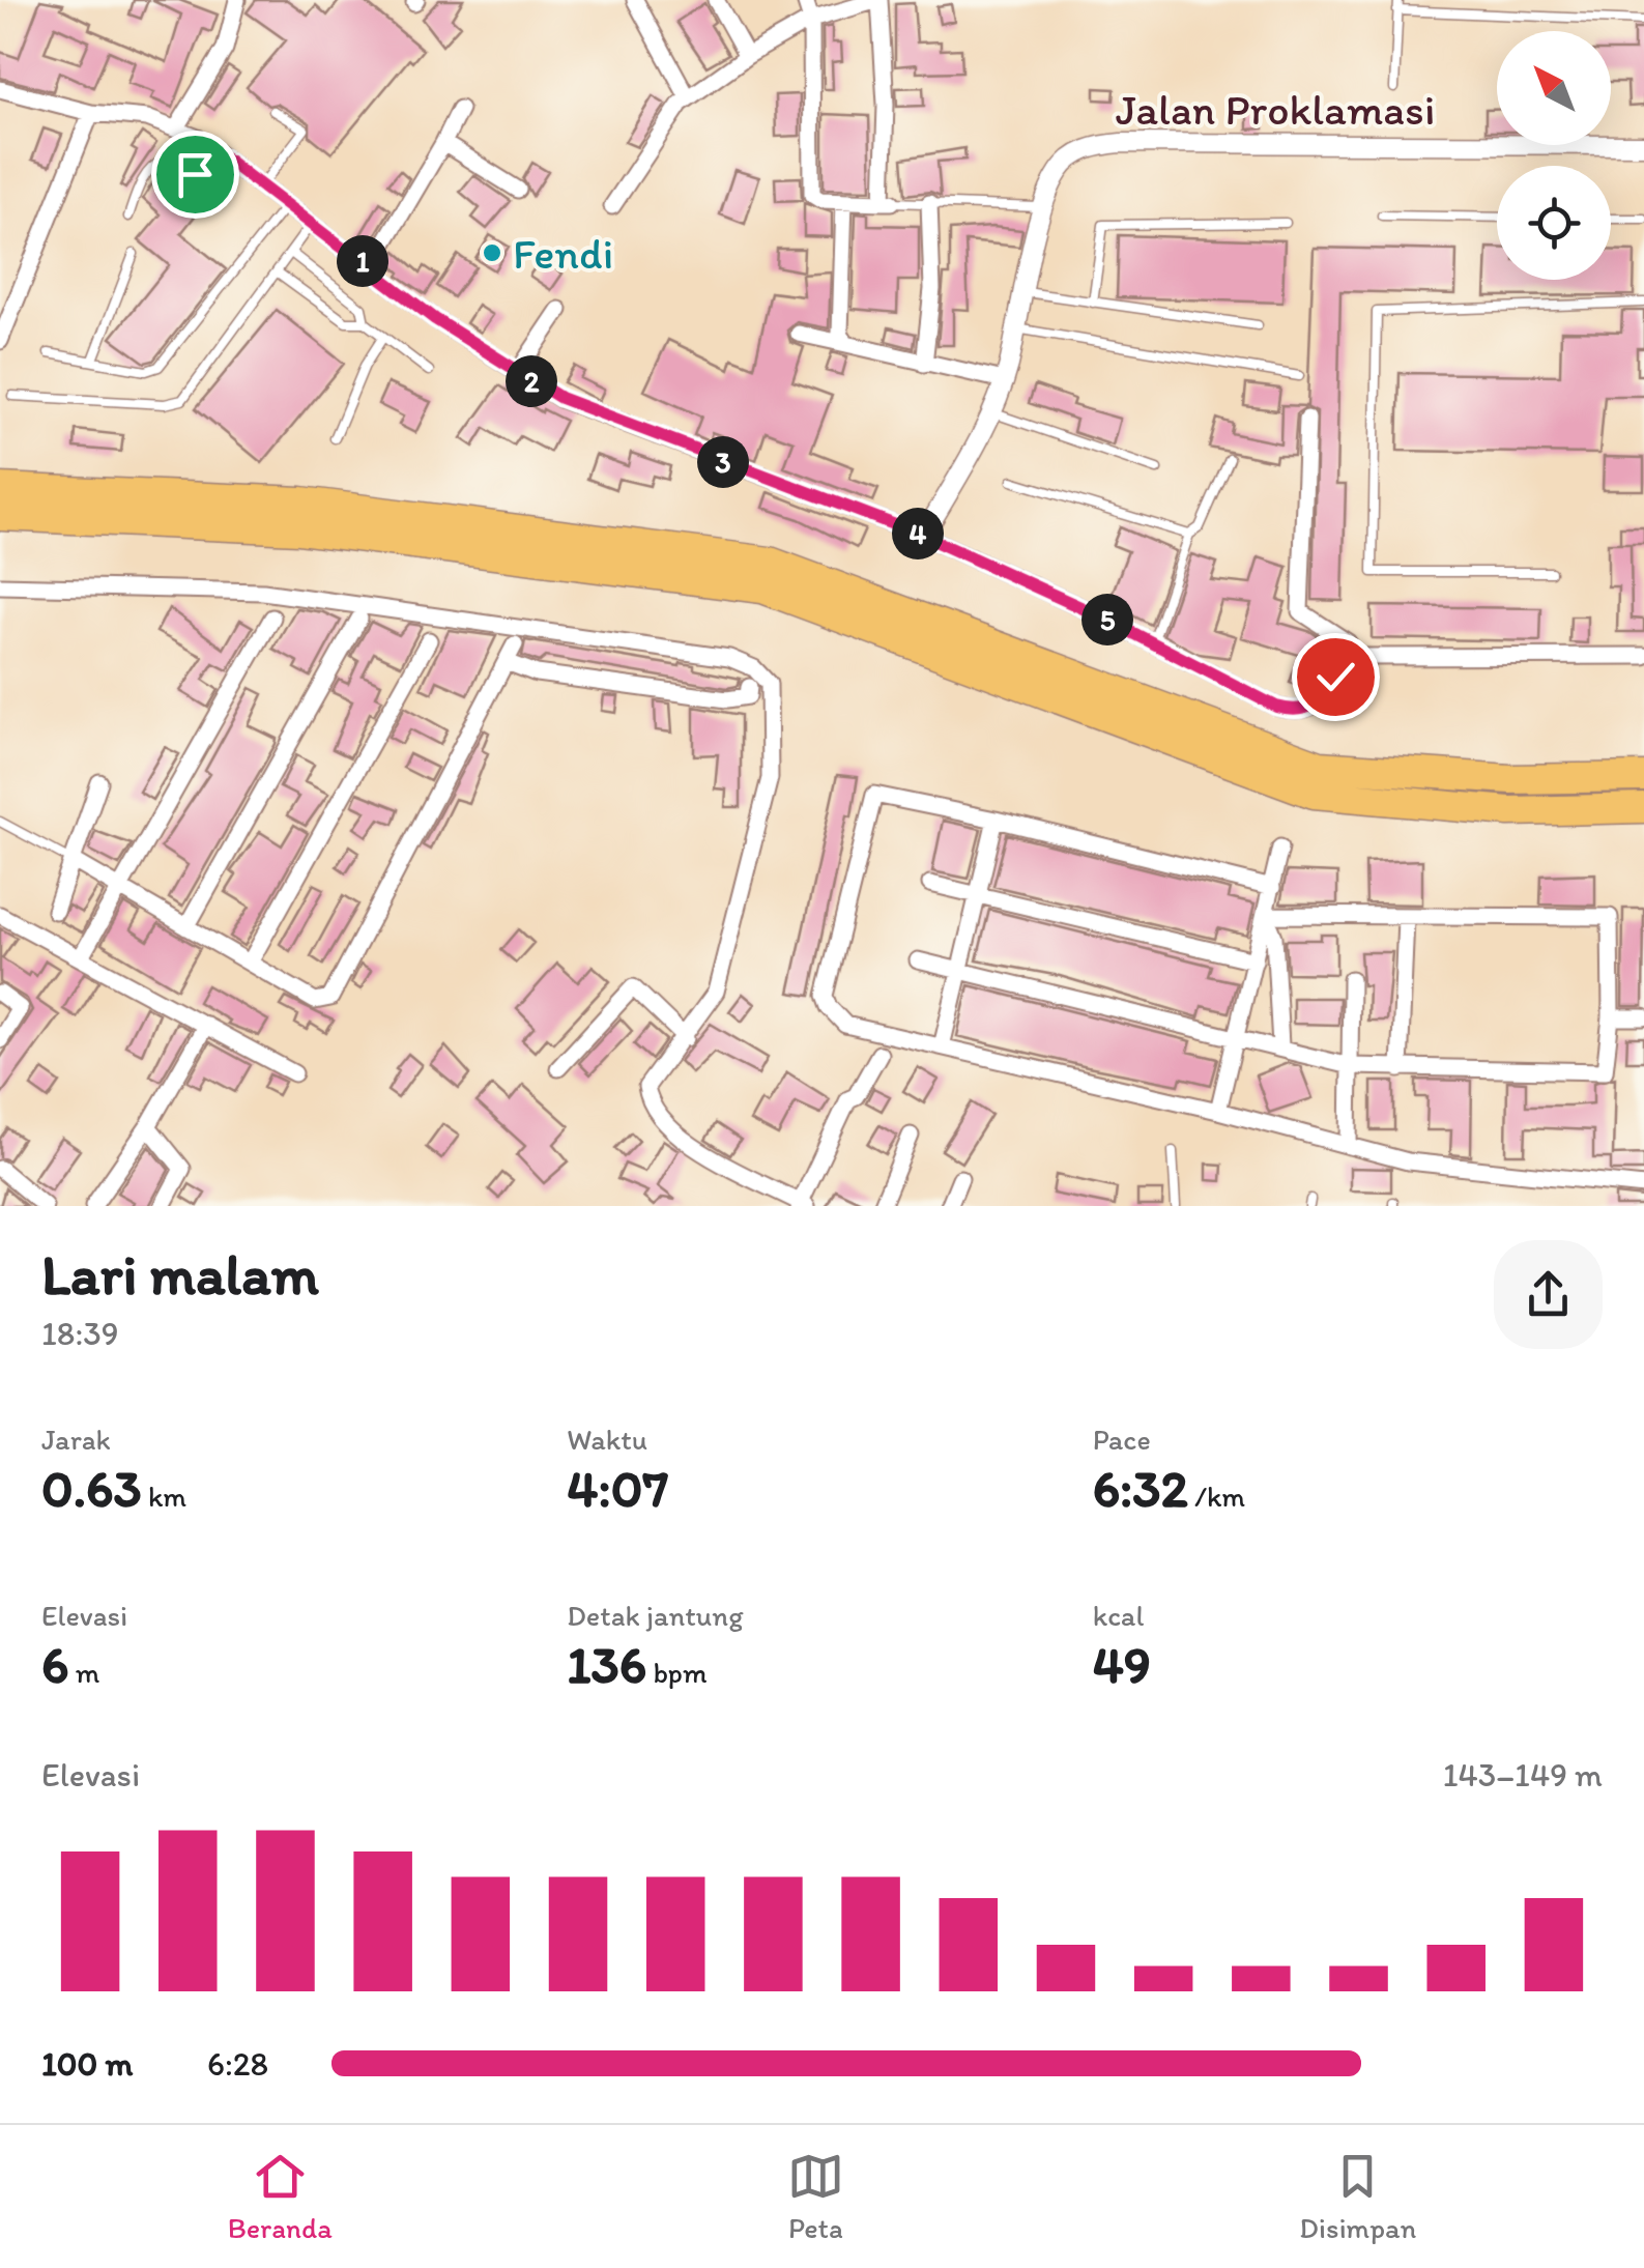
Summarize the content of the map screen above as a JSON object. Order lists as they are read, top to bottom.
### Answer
{
  "streets": {
    "street": ["Jalan Proklamasi"]
  },
  "places": ["Fendi"],
  "north": "top left",
  "page": {
    "pins": [
      "1",
      "2",
      "3",
      "4",
      "5"
    ],
    "heading": ["Lari malam", "18:39"],
    "stats": [
      ["Jarak", "0.63 km"],
      ["Waktu", "4:07"],
      ["Pace", "6:32 /km"],
      ["Elevasi", "6 m"],
      ["Detak jantung", "136 bpm"],
      ["kcal", "49"]
    ],
    "chart": ["Elevasi", "143–149 m"],
    "list": [
      {
        "name": "100 m",
        "note": "6:28"
      }
    ],
    "tabs": ["Beranda", "Peta", "Disimpan"]
  }
}
